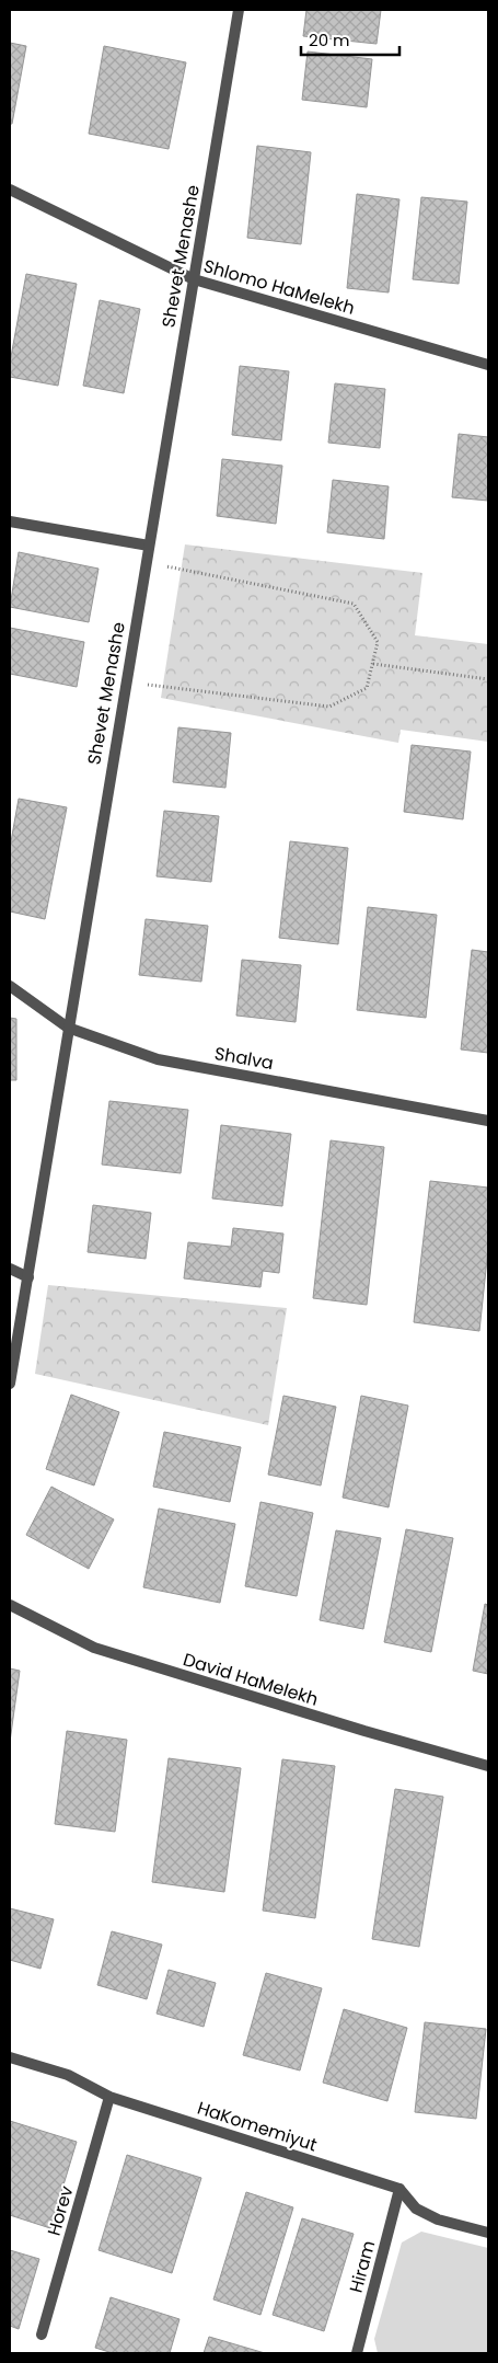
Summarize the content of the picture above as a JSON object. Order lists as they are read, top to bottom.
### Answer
{
  "streets": {
    "street": [
      "Shevet Menashe",
      "Shlomo HaMelekh",
      "Shalva",
      "David HaMelekh",
      "HaKomemiyut",
      "Horev",
      "Hiram"
    ]
  },
  "crossings": [
    ["Shevet Menashe", "Shlomo HaMelekh"],
    ["Shevet Menashe", "Shalva"],
    ["HaKomemiyut", "Horev"],
    ["HaKomemiyut", "Hiram"]
  ],
  "scale_bar": "20 m"
}
